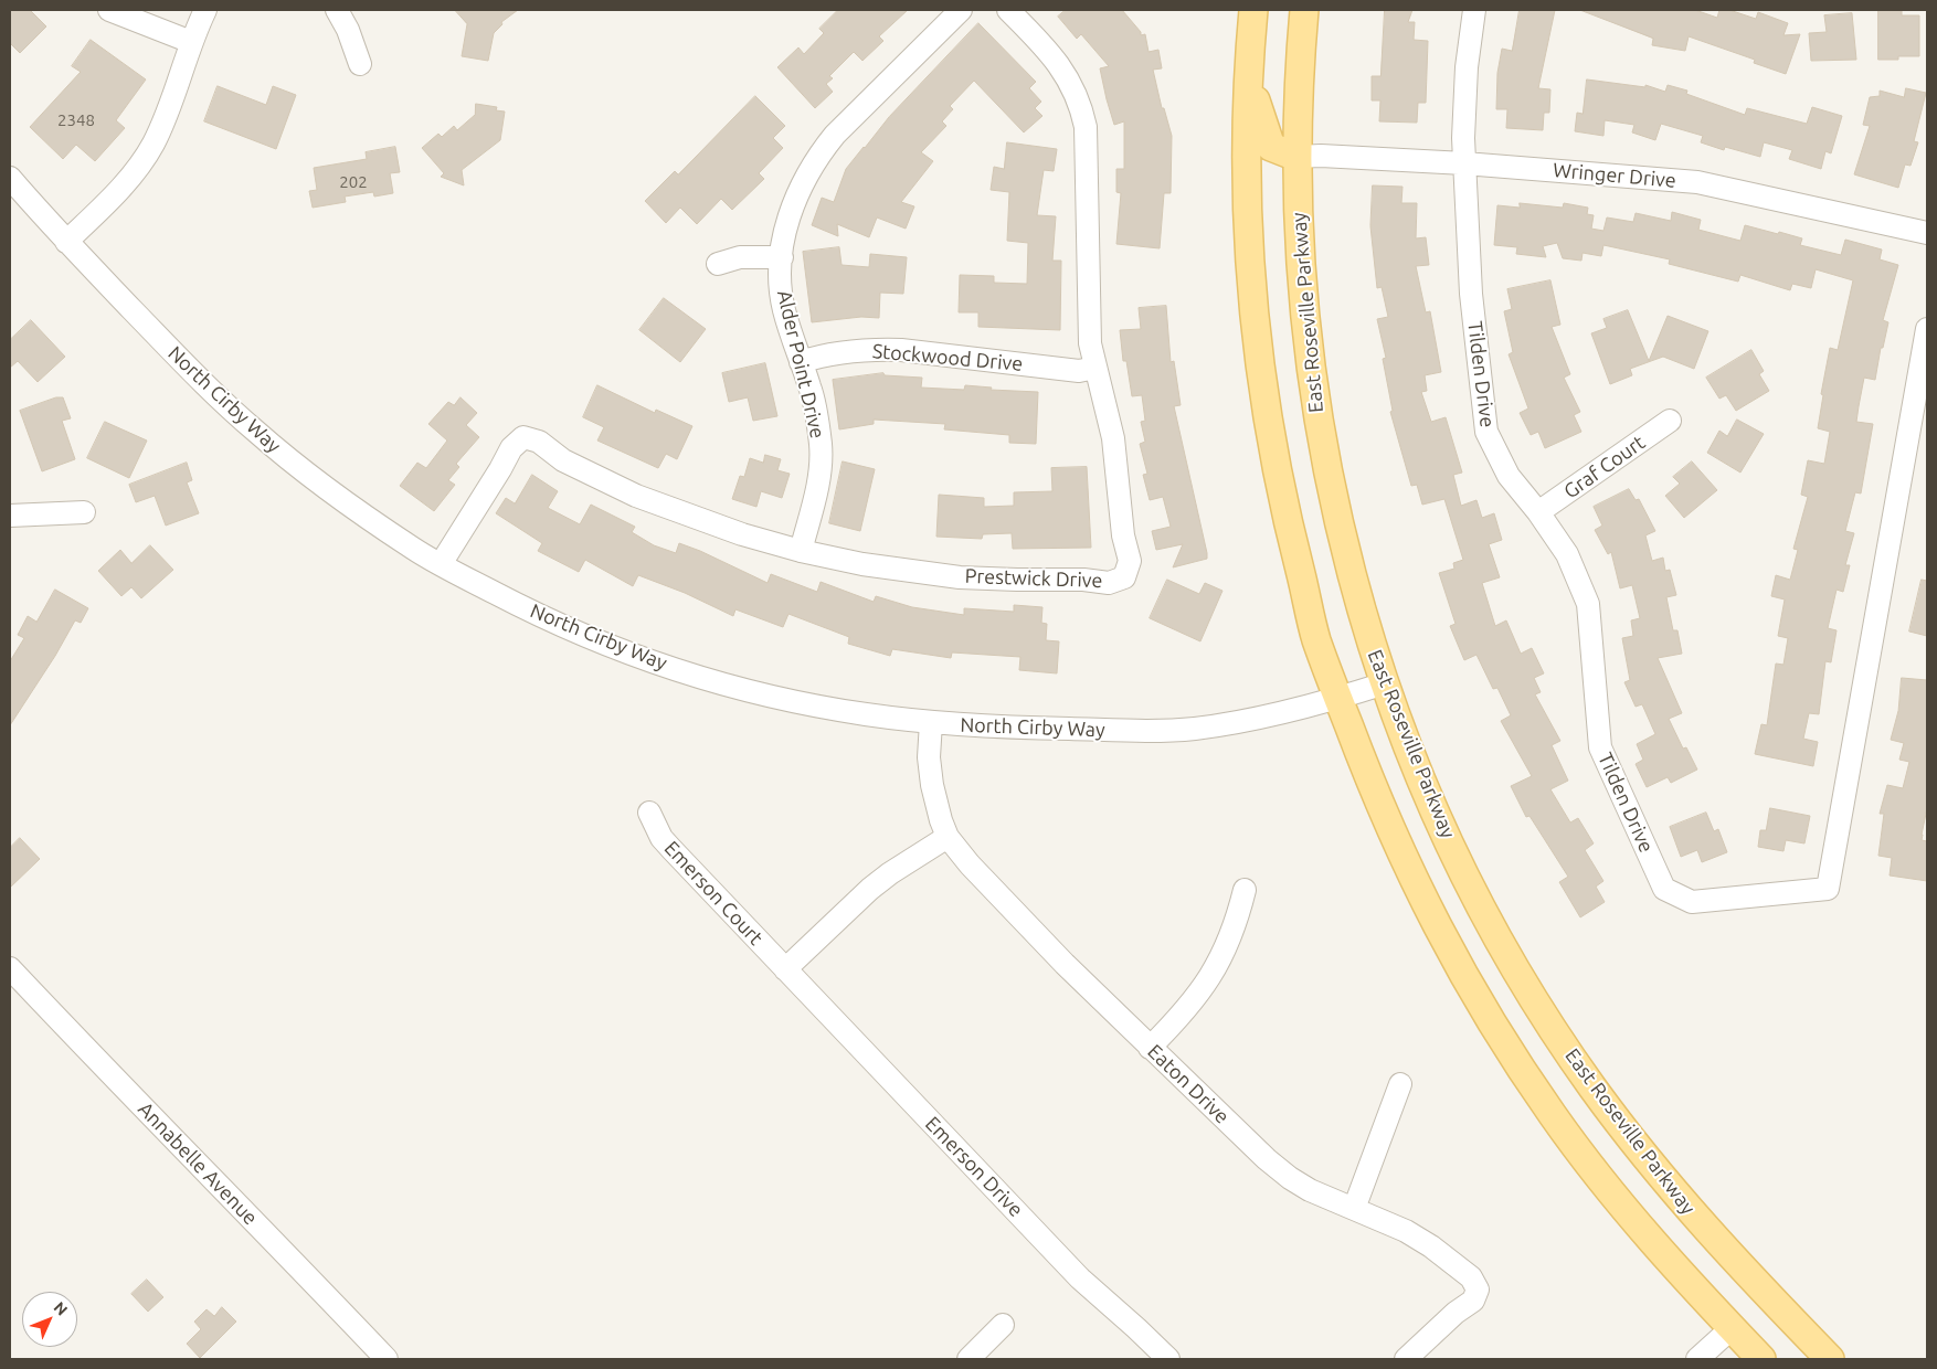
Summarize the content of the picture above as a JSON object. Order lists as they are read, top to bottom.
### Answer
{
  "streets": {
    "main road": ["East Roseville Parkway"],
    "street": [
      "Wringer Drive",
      "Stockwood Drive",
      "Alder Point Drive",
      "Tilden Drive",
      "North Cirby Way",
      "Graf Court",
      "Prestwick Drive",
      "Emerson Court",
      "Eaton Drive",
      "Annabelle Avenue",
      "Emerson Drive"
    ]
  },
  "crossings": [
    ["Wringer Drive", "East Roseville Parkway"],
    ["Wringer Drive", "Tilden Drive"],
    ["East Roseville Parkway", "North Cirby Way"],
    ["Stockwood Drive", "Alder Point Drive"],
    ["Stockwood Drive", "Prestwick Drive"],
    ["Alder Point Drive", "Prestwick Drive"],
    ["Tilden Drive", "Graf Court"],
    ["North Cirby Way", "Prestwick Drive"],
    ["North Cirby Way", "Eaton Drive"],
    ["Emerson Court", "Emerson Drive"]
  ],
  "house_numbers": ["2348", "202"],
  "north": "top right"
}
